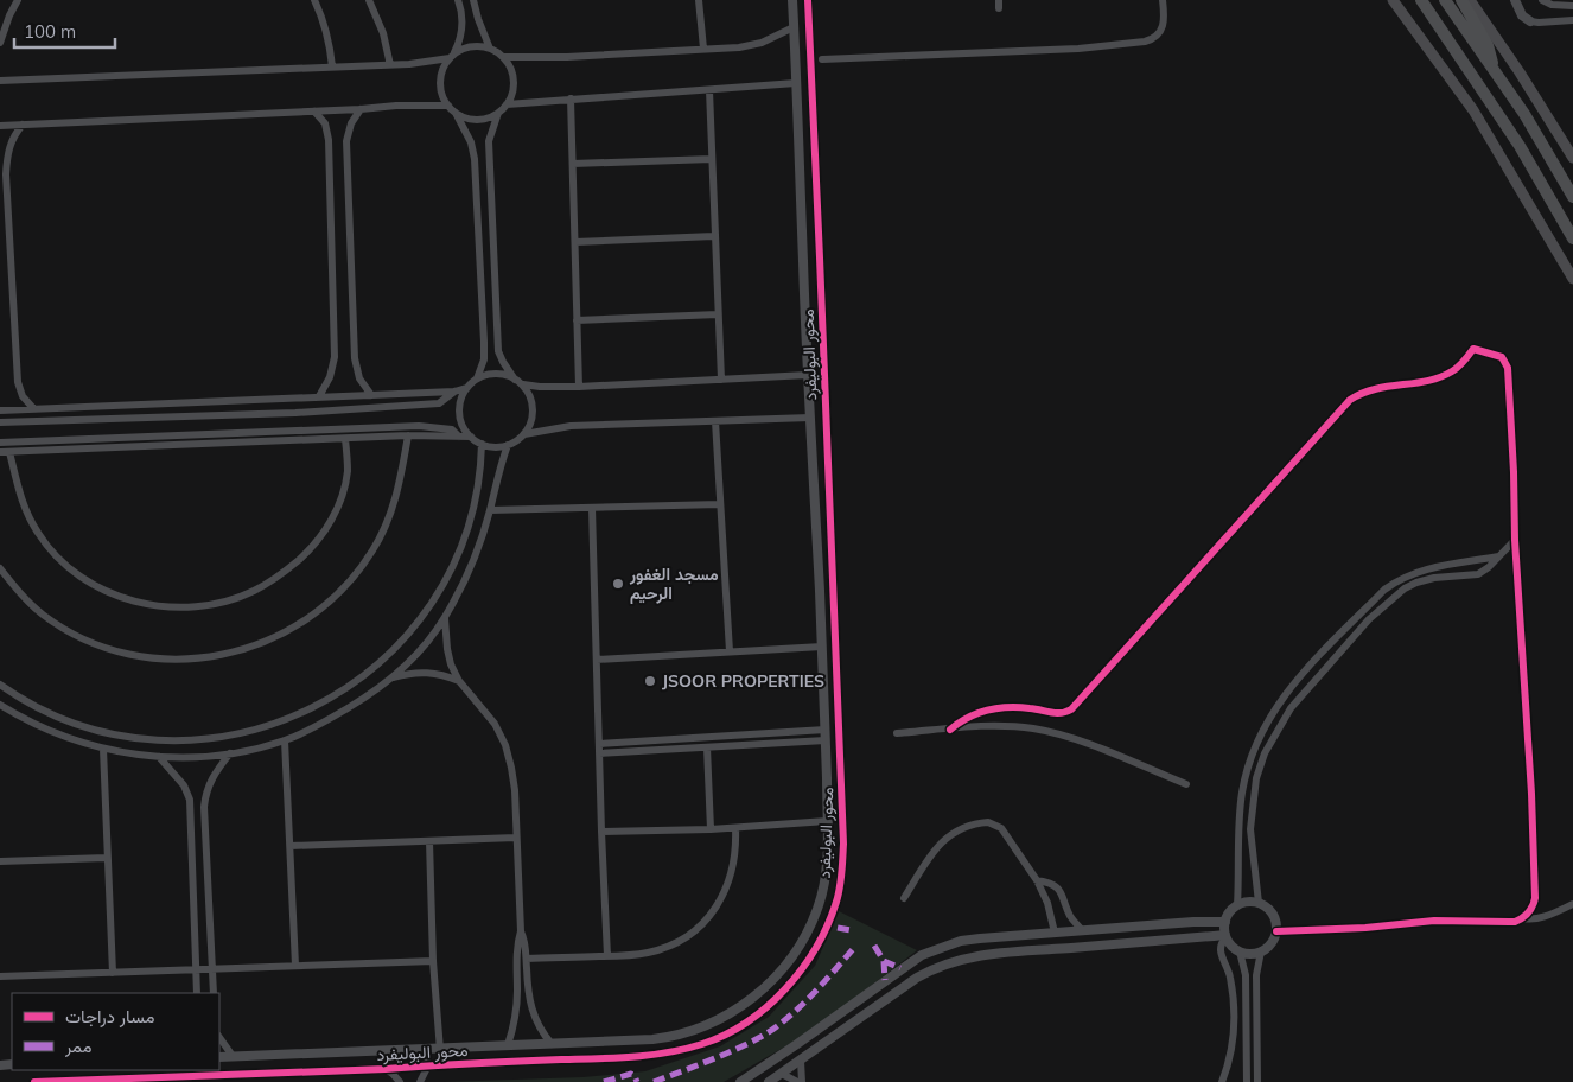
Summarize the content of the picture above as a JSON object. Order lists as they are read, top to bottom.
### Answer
{
  "streets": {
    "street": ["محور البوليفرد"]
  },
  "places": ["مسجد الغفور الرحيم", "JSOOR PROPERTIES"],
  "legend": ["مسار دراجات", "ممر"],
  "scale_bar": "100 m"
}
